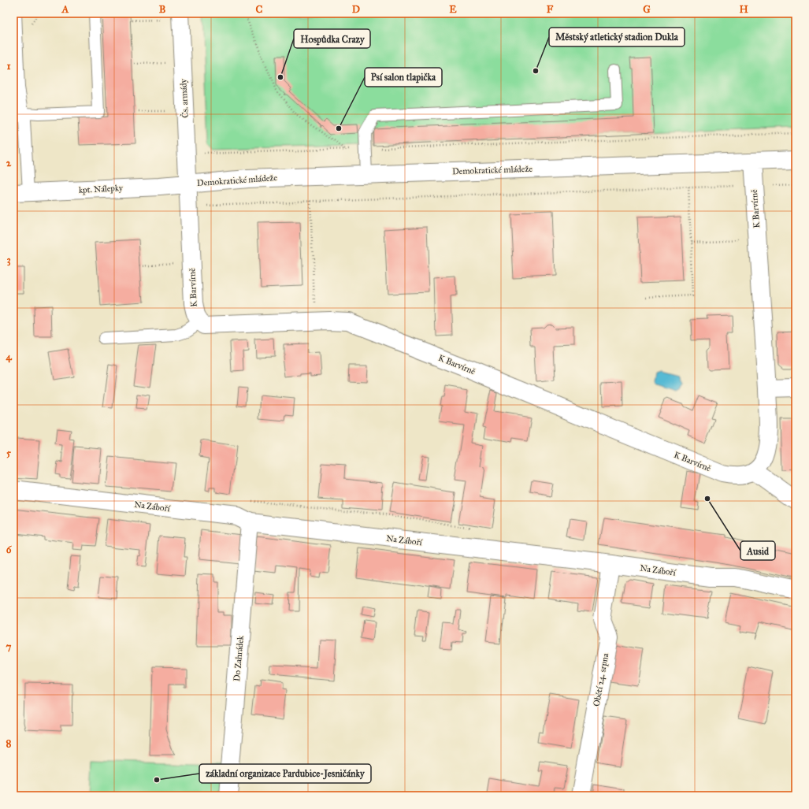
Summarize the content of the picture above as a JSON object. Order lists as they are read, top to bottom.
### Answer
{
  "streets": {
    "street": [
      "Čs. armády",
      "Demokratické mládeže",
      "kpt. Nálepky",
      "K Barvírně",
      "Na Záboří",
      "Do Zahrádek",
      "Obětí 24. srpna"
    ]
  },
  "crossings": [
    ["Čs. armády", "Demokratické mládeže"],
    ["Čs. armády", "kpt. Nálepky"],
    ["Čs. armády", "K Barvírně"],
    ["Demokratické mládeže", "kpt. Nálepky"],
    ["Demokratické mládeže", "K Barvírně"],
    ["kpt. Nálepky", "K Barvírně"],
    ["Na Záboří", "Do Zahrádek"],
    ["Na Záboří", "Obětí 24. srpna"]
  ],
  "places": [
    "Městský atletický stadion Dukla",
    "Hospůdka Crazy",
    "Psí salon tlapička",
    "Ausid",
    "základní organizace Pardubice-Jesničánky"
  ],
  "grid": {
    "columns": [
      "A",
      "B",
      "C",
      "D",
      "E",
      "F",
      "G",
      "H"
    ],
    "rows": [
      "1",
      "2",
      "3",
      "4",
      "5",
      "6",
      "7",
      "8"
    ]
  }
}
